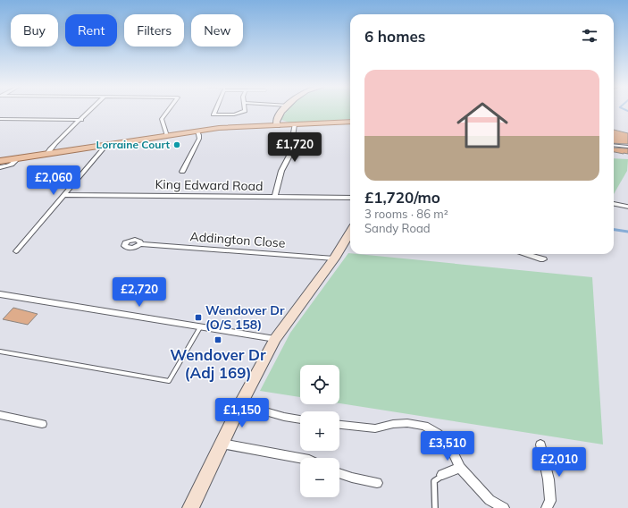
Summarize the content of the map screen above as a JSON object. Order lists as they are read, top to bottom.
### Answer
{
  "streets": {
    "street": ["King Edward Road", "Addington Close"]
  },
  "places": {
    "other": ["Lorraine Court"],
    "transit": ["Wendover Dr (O/S 158)", "Wendover Dr (Adj 169)"]
  },
  "page": {
    "chip": [
      "Buy",
      "Rent",
      "Filters",
      "New"
    ],
    "heading": "6 homes",
    "list": [
      {
        "name": "£1,720/mo",
        "note": "3 rooms · 86 m² · Sandy Road"
      }
    ],
    "price": [
      "£1,720",
      "£2,060",
      "£2,720",
      "£1,150",
      "£3,510",
      "£2,010"
    ],
    "map_buttons": ["+", "−"]
  }
}
